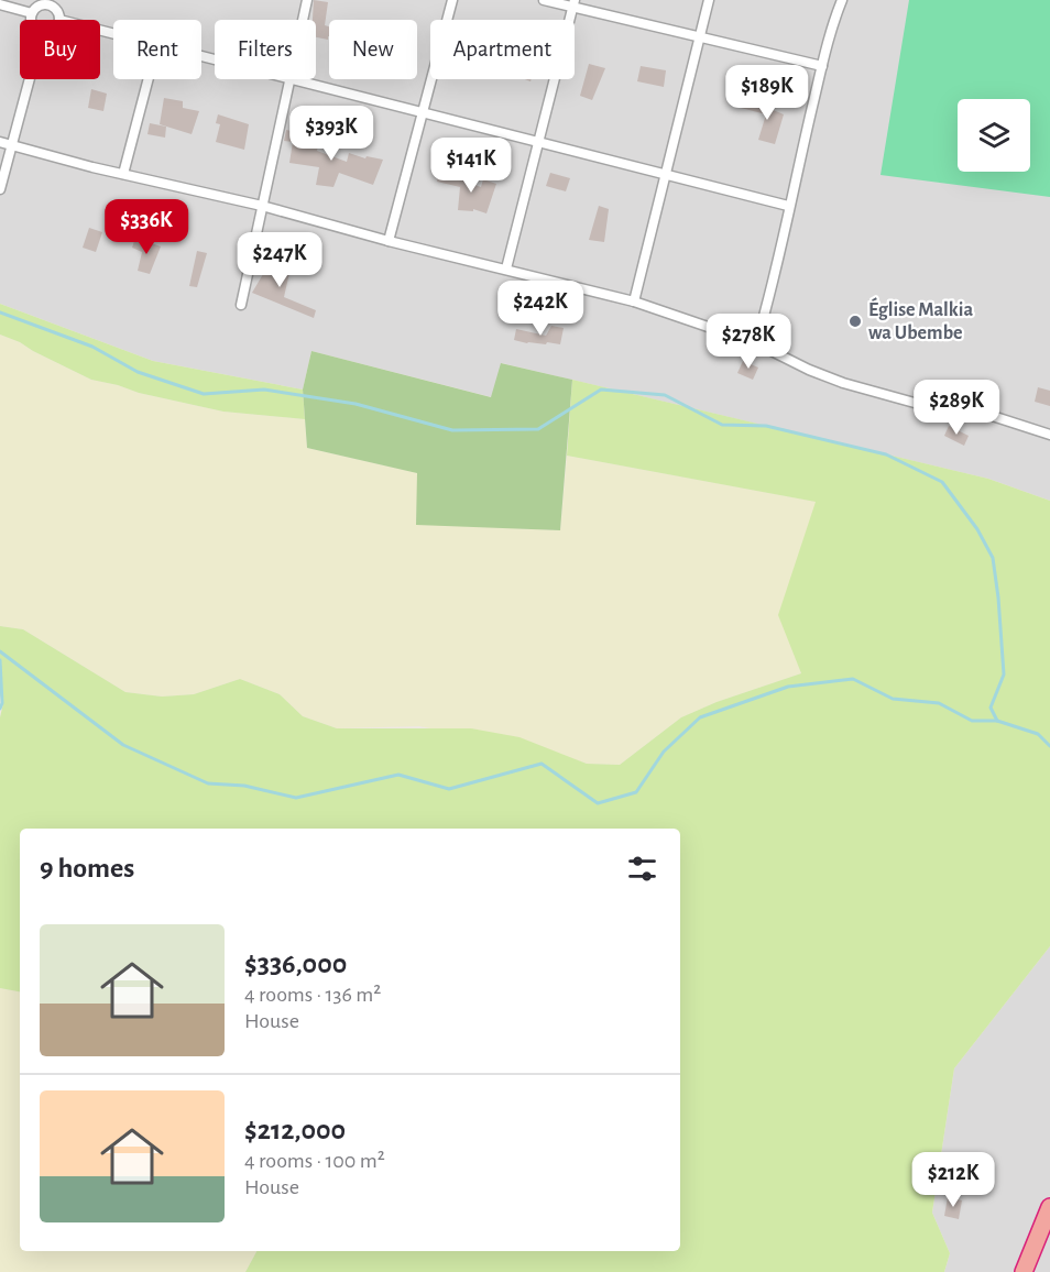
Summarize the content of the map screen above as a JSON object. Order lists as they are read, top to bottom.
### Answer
{
  "places": ["Église Malkia wa Ubembe"],
  "page": {
    "chip": [
      "Buy",
      "Rent",
      "Filters",
      "New",
      "Apartment"
    ],
    "price": [
      "$189K",
      "$393K",
      "$141K",
      "$336K",
      "$247K",
      "$242K",
      "$278K",
      "$289K",
      "$212K"
    ],
    "heading": "9 homes",
    "list": [
      {
        "name": "$336,000",
        "note": "4 rooms · 136 m² · House"
      },
      {
        "name": "$212,000",
        "note": "4 rooms · 100 m² · House"
      }
    ]
  }
}
